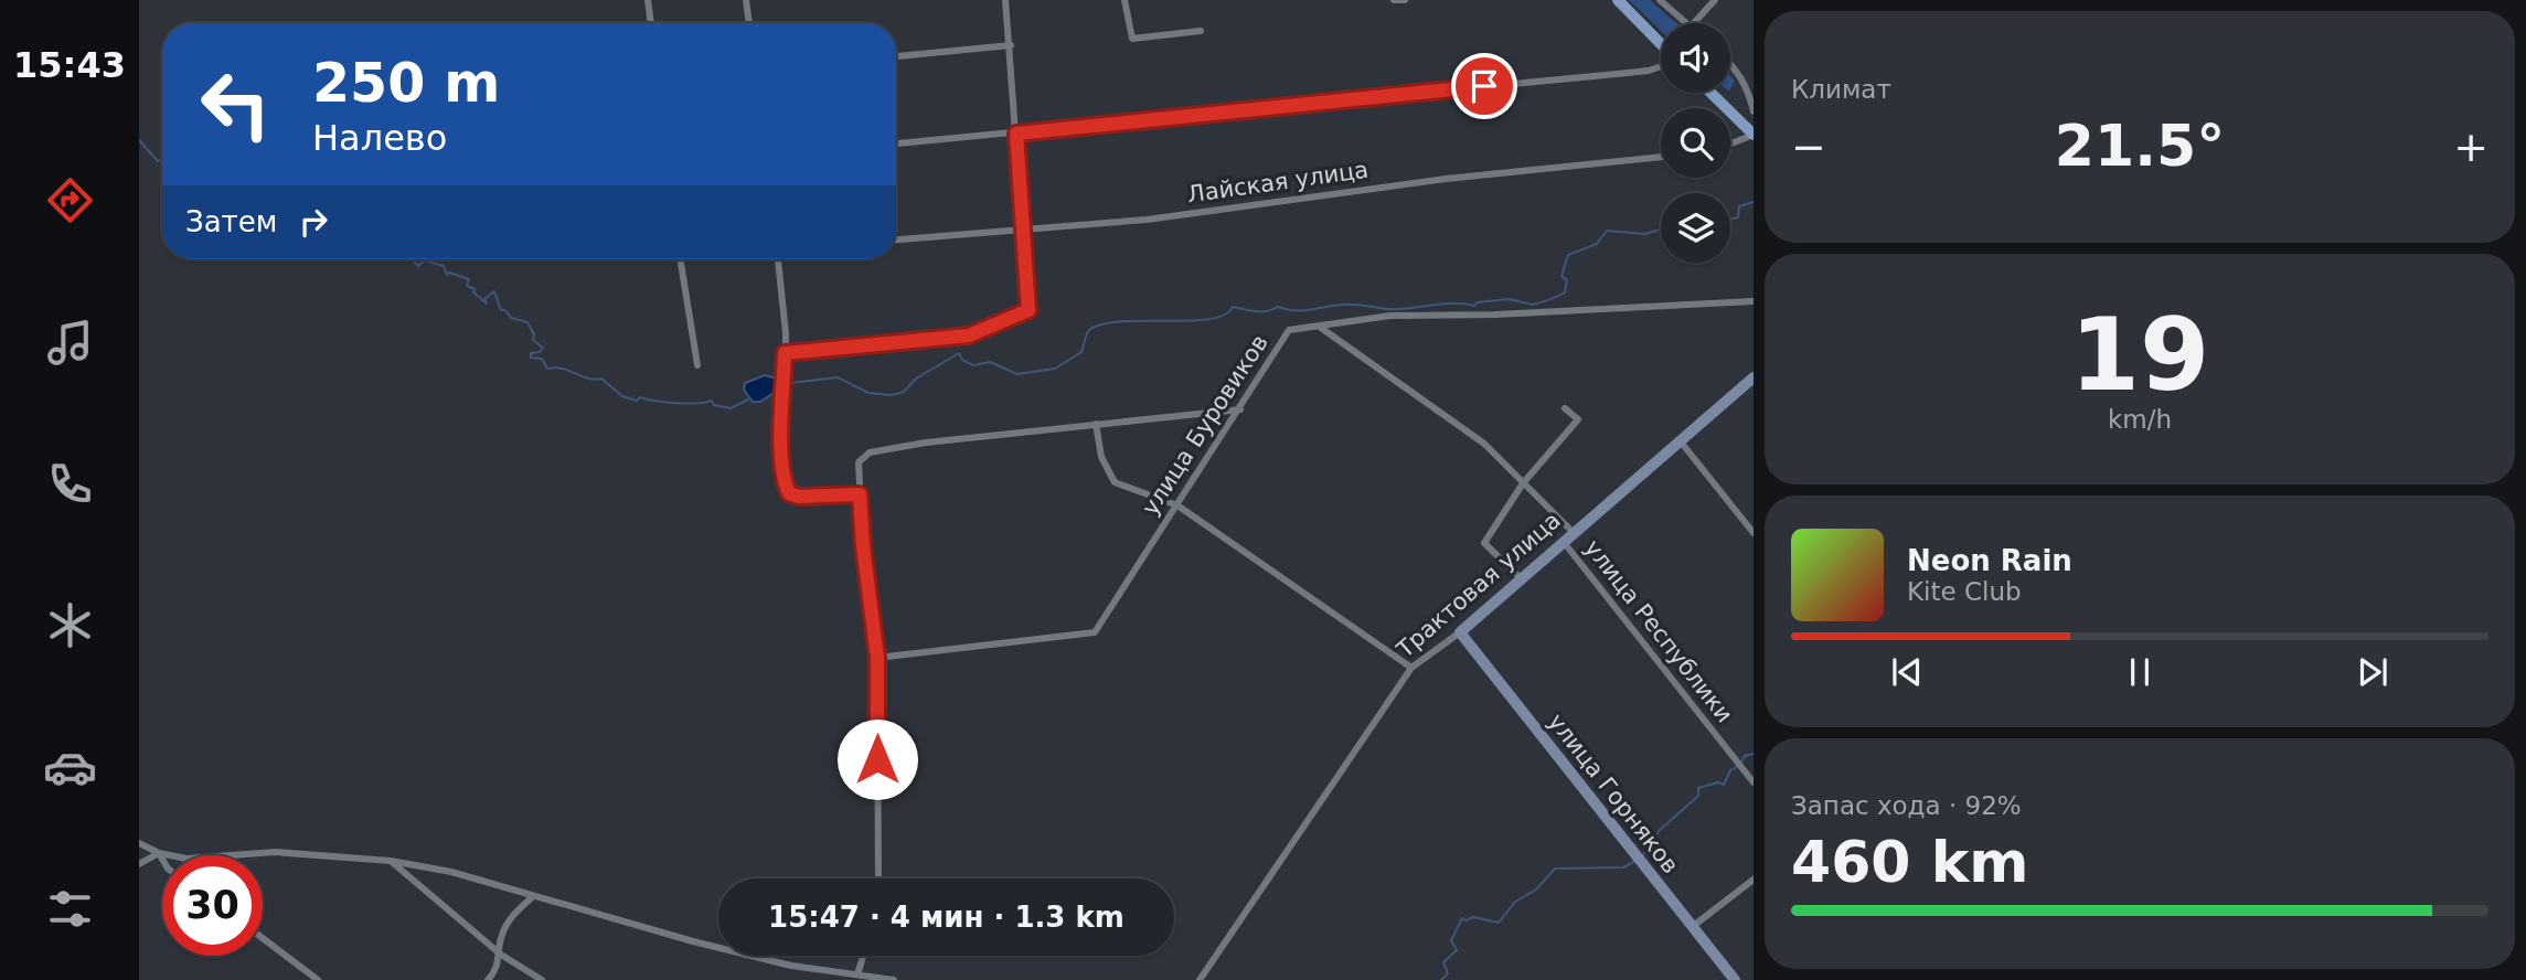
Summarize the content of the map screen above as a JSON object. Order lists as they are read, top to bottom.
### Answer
{
  "streets": {
    "street": [
      "Лайская улица",
      "улица Буровиков",
      "Трактовая улица",
      "улица Республики",
      "улица Горняков"
    ]
  },
  "crossings": [
    ["Трактовая улица", "улица Республики"],
    ["Трактовая улица", "улица Горняков"]
  ],
  "page": {
    "tabs": "15:43",
    "tile": [
      "Климат",
      ["19", "km/h"],
      ["Запас хода · 92%", "460 km"]
    ],
    "turn": ["250 m", "Налево"],
    "heat": ["−", "21.5°", "+"],
    "then": "Затем",
    "song": ["Neon Rain", "Kite Club"],
    "limit": "30",
    "trip": "15:47 · 4 мин · 1.3 km"
  }
}
